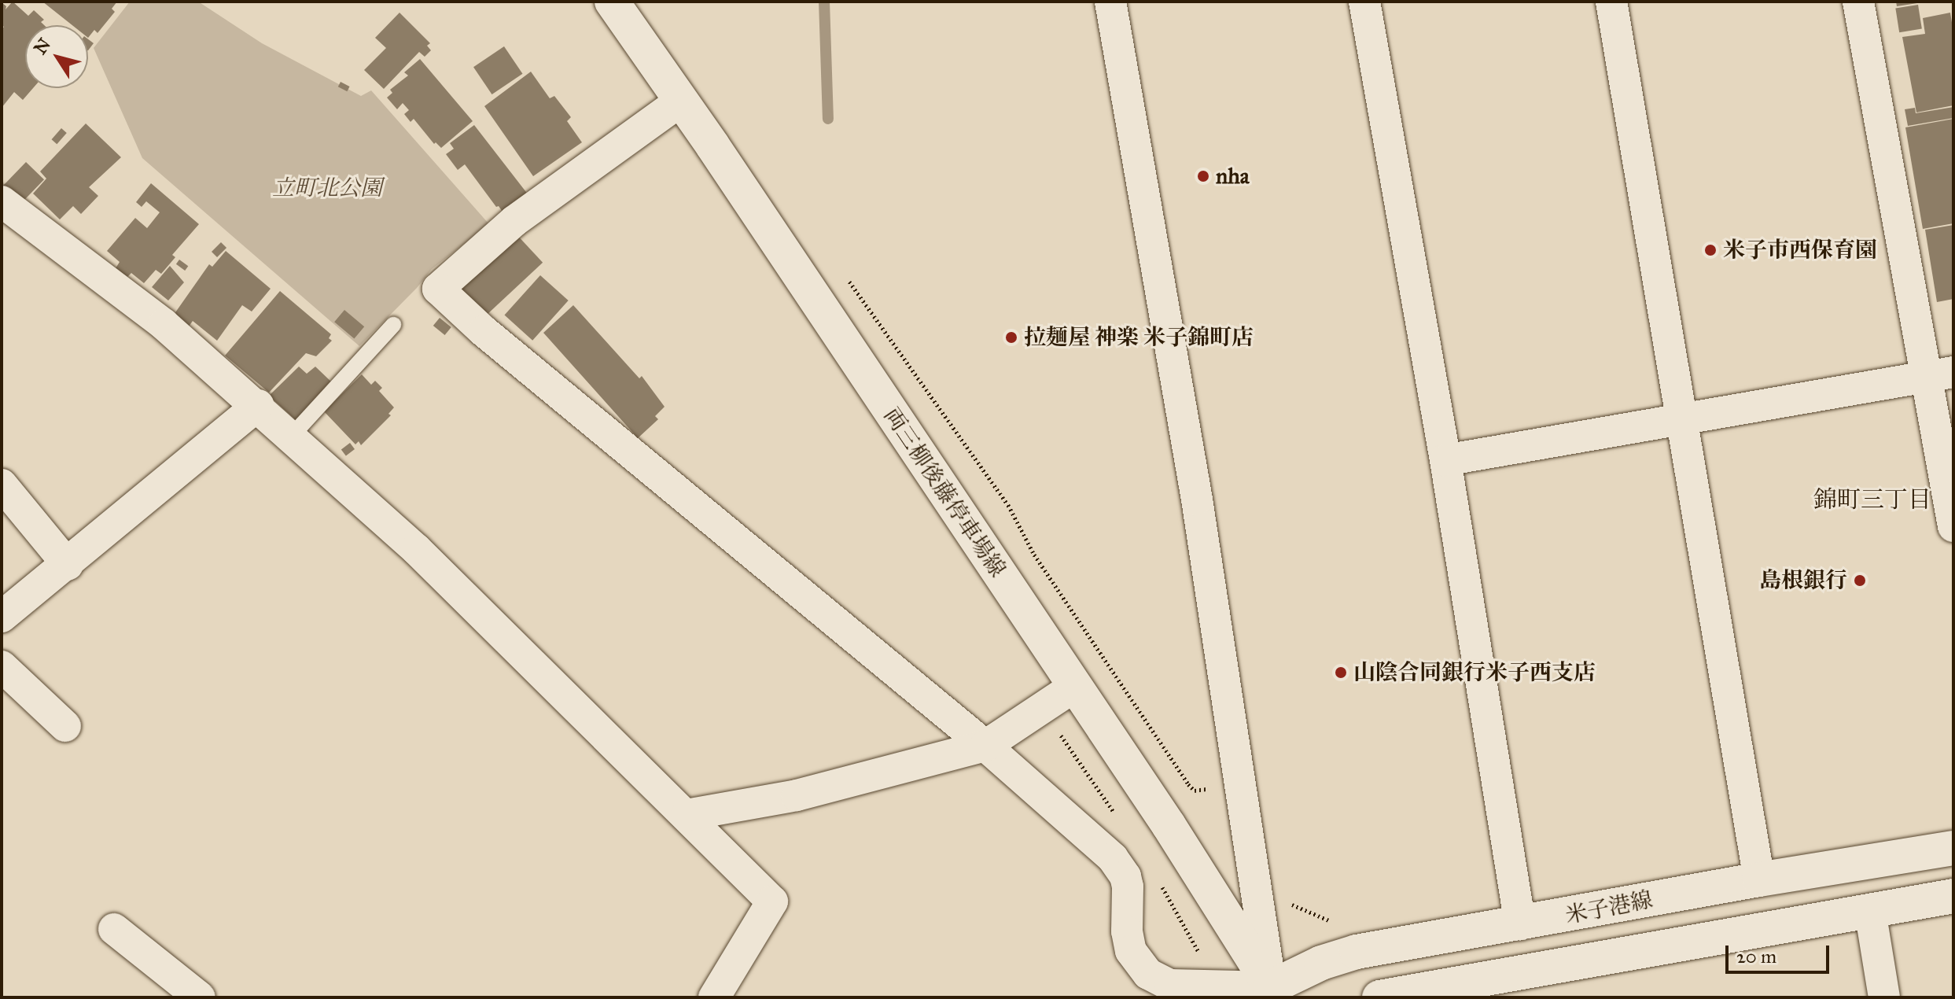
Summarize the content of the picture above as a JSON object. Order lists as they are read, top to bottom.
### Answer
{
  "streets": {
    "main road": ["両三柳後藤停車場線", "米子港線"]
  },
  "crossings": [
    ["両三柳後藤停車場線", "米子港線"]
  ],
  "districts": ["錦町三丁目"],
  "parks": ["立町北公園"],
  "places": [
    "nha",
    "米子市西保育園",
    "拉麺屋 神楽 米子錦町店",
    "島根銀行",
    "山陰合同銀行米子西支店"
  ],
  "scale_bar": "20 m",
  "north": "top left"
}
